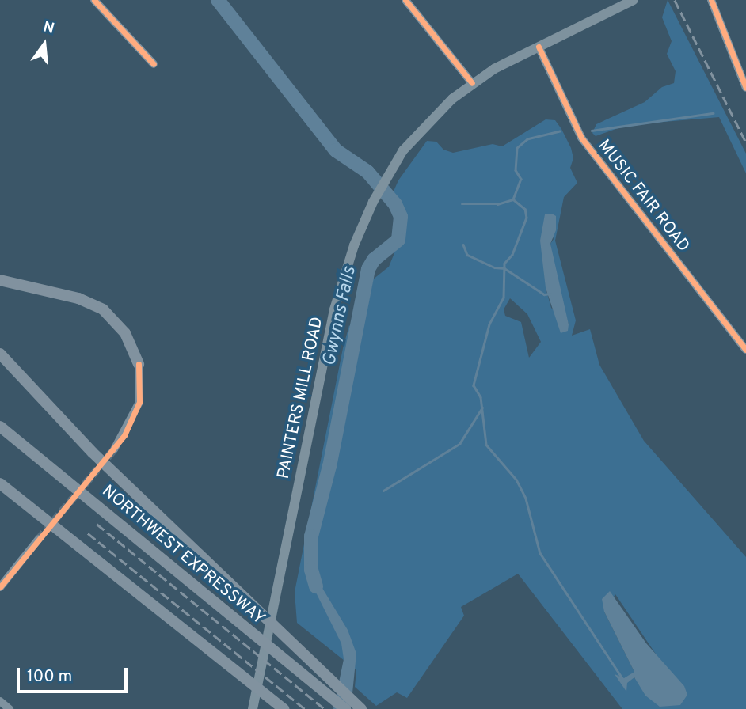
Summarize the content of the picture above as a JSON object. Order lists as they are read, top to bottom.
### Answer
{
  "streets": {
    "highway": ["NORTHWEST EXPRESSWAY"],
    "main road": ["PAINTERS MILL ROAD"],
    "street": ["MUSIC FAIR ROAD"]
  },
  "crossings": [
    ["MUSIC FAIR ROAD", "PAINTERS MILL ROAD"]
  ],
  "water": ["Gwynns Falls"],
  "scale_bar": "100 m",
  "north": "top"
}
